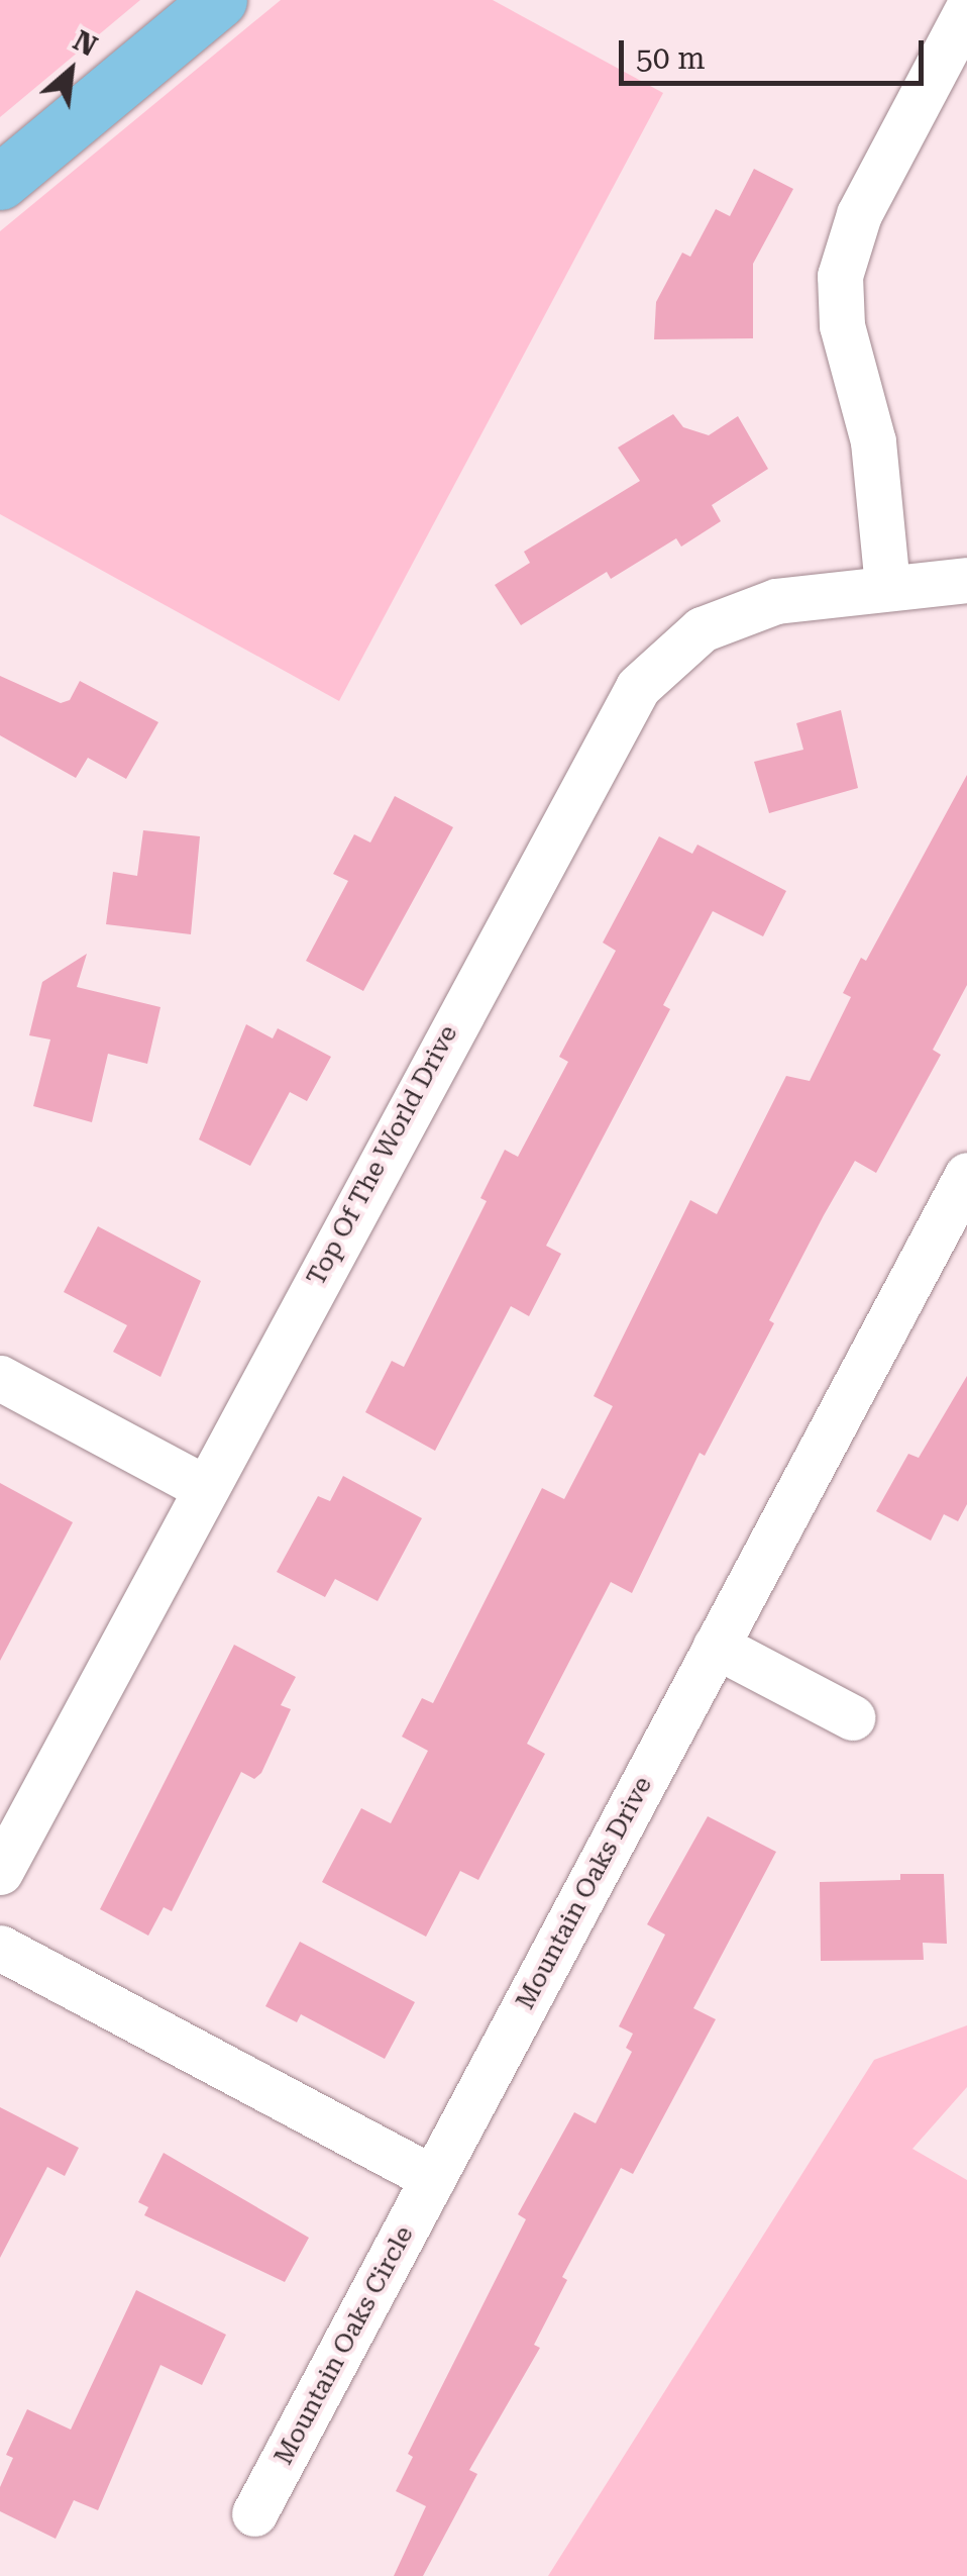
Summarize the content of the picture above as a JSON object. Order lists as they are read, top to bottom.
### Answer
{
  "streets": {
    "street": ["Top Of The World Drive", "Mountain Oaks Drive", "Mountain Oaks Circle"]
  },
  "crossings": [
    ["Mountain Oaks Drive", "Mountain Oaks Circle"]
  ],
  "scale_bar": "50 m",
  "north": "top right"
}
